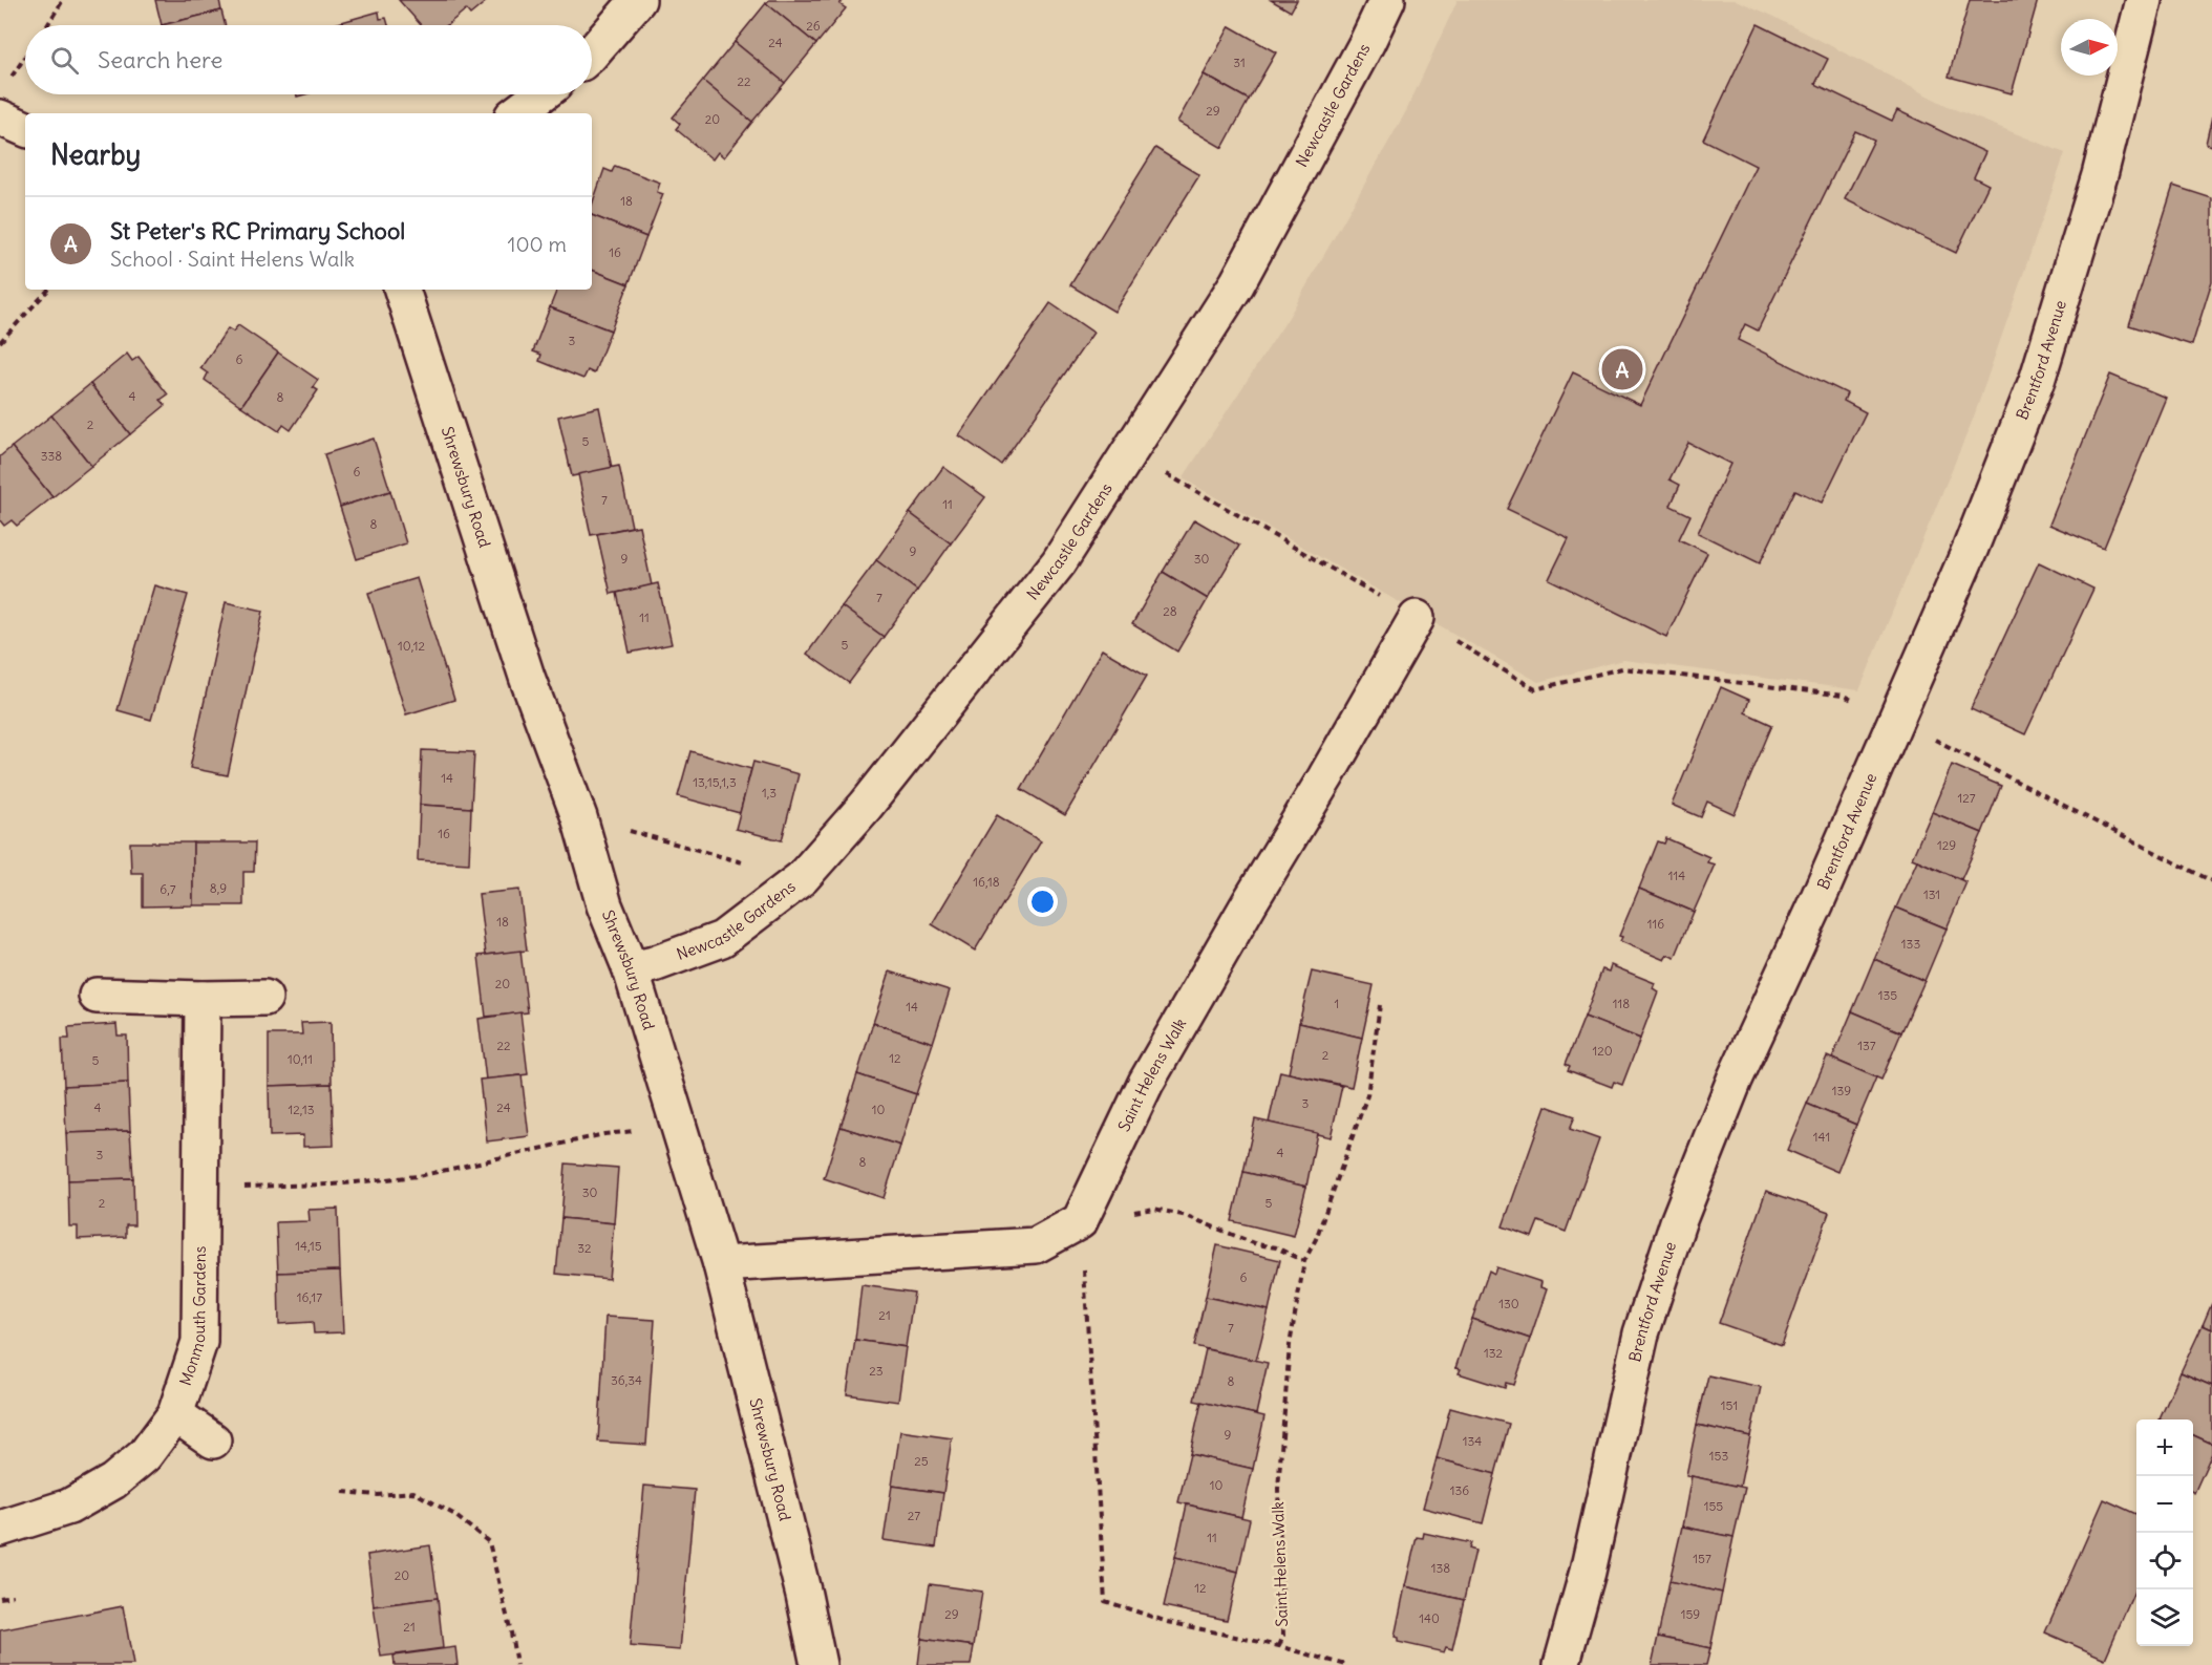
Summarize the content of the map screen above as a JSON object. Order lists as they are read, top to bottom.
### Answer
{
  "streets": {
    "street": [
      "Newcastle Gardens",
      "Brentford Avenue",
      "Shrewsbury Road",
      "Saint Helens Walk",
      "Monmouth Gardens"
    ]
  },
  "crossings": [
    ["Newcastle Gardens", "Shrewsbury Road"]
  ],
  "house_numbers": [
    "26",
    "24",
    "31",
    "22",
    "29",
    "20",
    "18",
    "16",
    "3",
    "6",
    "4",
    "8",
    "2",
    "5",
    "338",
    "6",
    "7",
    "11",
    "8",
    "9",
    "9",
    "30",
    "7",
    "28",
    "11",
    "5",
    "10,12",
    "14",
    "13,15,1,3",
    "1,3",
    "127",
    "16",
    "129",
    "114",
    "16,18",
    "8,9",
    "6,7",
    "131",
    "18",
    "116",
    "133",
    "20",
    "135",
    "1",
    "118",
    "14",
    "22",
    "137",
    "120",
    "2",
    "12",
    "10,11",
    "5",
    "139",
    "3",
    "4",
    "24",
    "12,13",
    "10",
    "141",
    "4",
    "3",
    "8",
    "30",
    "2",
    "5",
    "14,15",
    "32",
    "6",
    "16,17",
    "130",
    "21",
    "7",
    "132",
    "23",
    "36,34",
    "8",
    "151",
    "9",
    "134",
    "153",
    "25",
    "10",
    "136",
    "155",
    "27",
    "11",
    "157",
    "138",
    "20",
    "12",
    "29",
    "159",
    "140",
    "21"
  ],
  "north": "right",
  "page": {
    "search": "Search here",
    "heading": "Nearby",
    "list": [
      {
        "mark": "A",
        "name": "St Peter's RC Primary School",
        "note": "School · Saint Helens Walk",
        "value": "100 m"
      }
    ],
    "pins": "A",
    "map_buttons": ["+", "−"]
  }
}
